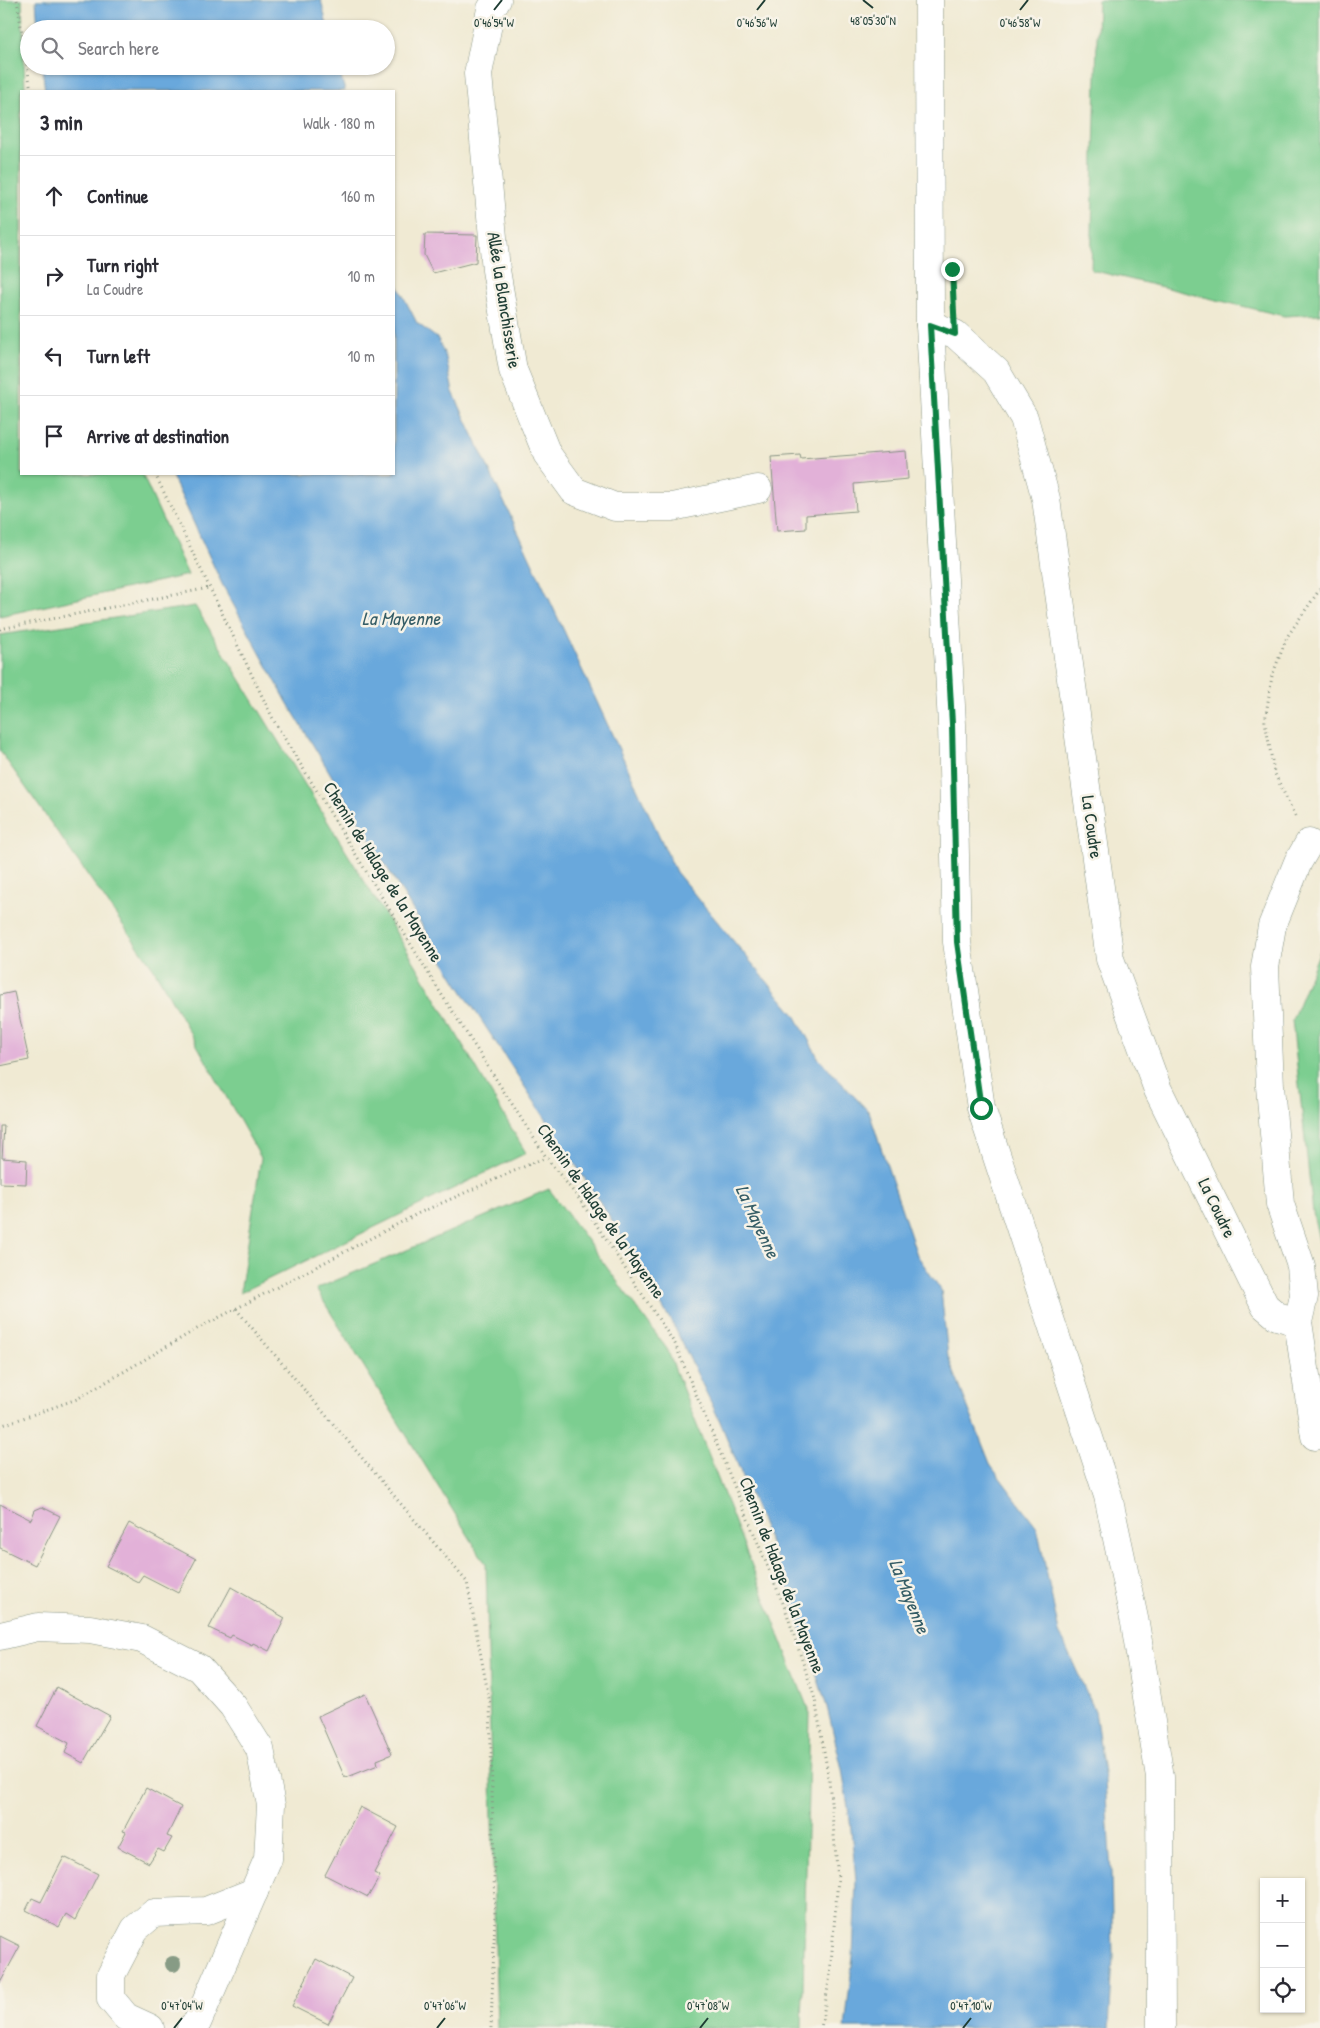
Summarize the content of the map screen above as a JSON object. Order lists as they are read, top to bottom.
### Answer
{
  "streets": {
    "street": ["Allée la Blanchisserie", "La Coudre"],
    "path": ["Chemin de Halage de la Mayenne"]
  },
  "water": ["La Mayenne"],
  "page": {
    "search": "Search here",
    "heading": ["3 min", "Walk · 180 m"],
    "list": [
      ["Continue", "160 m"],
      ["Turn right", "La Coudre", "10 m"],
      ["Turn left", "10 m"],
      "Arrive at destination"
    ],
    "map_buttons": ["+", "−"]
  },
  "coordinates": [
    "48°05'30\"N",
    "0°46'54\"W",
    "0°46'56\"W",
    "0°46'58\"W",
    "0°47'04\"W",
    "0°47'06\"W",
    "0°47'08\"W",
    "0°47'10\"W"
  ]
}
